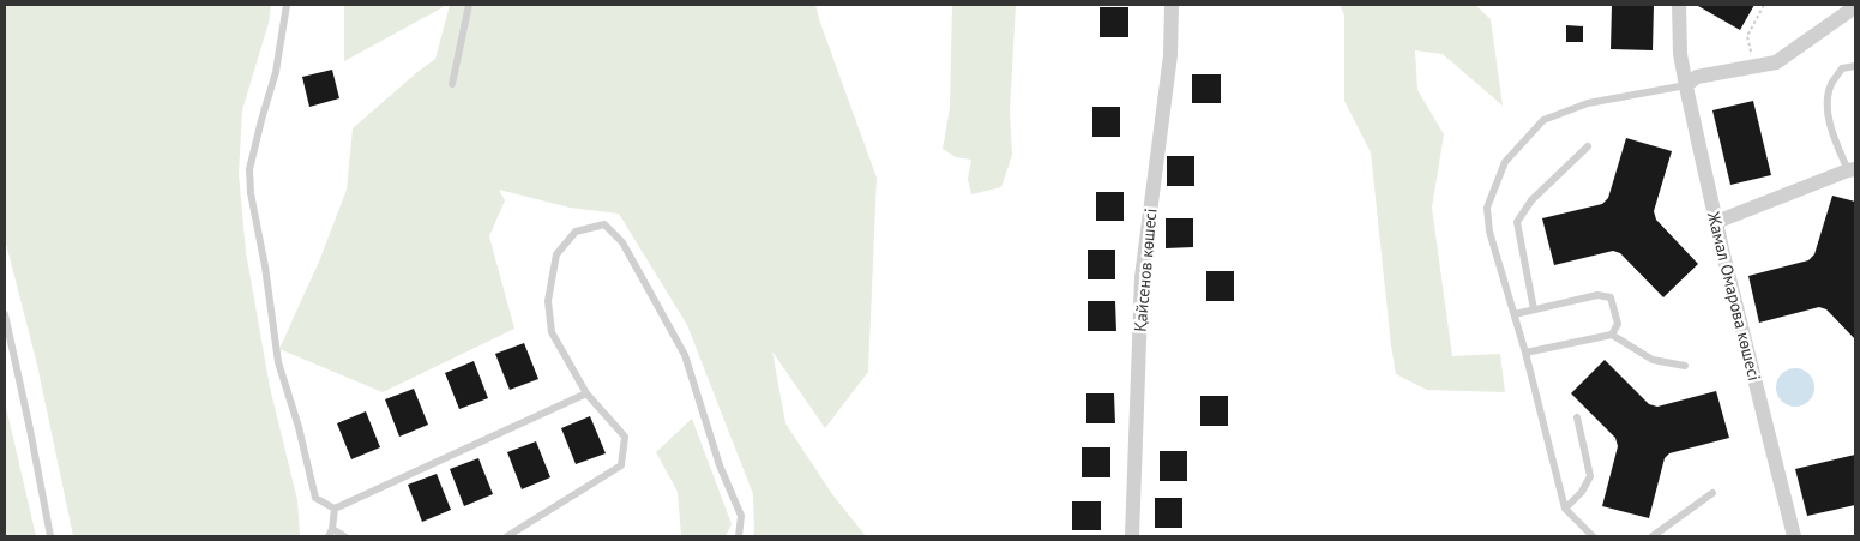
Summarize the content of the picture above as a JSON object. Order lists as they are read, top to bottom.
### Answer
{
  "streets": {
    "street": ["Қайсенов көшесі", "Жамал Омарова көшесі"]
  }
}
